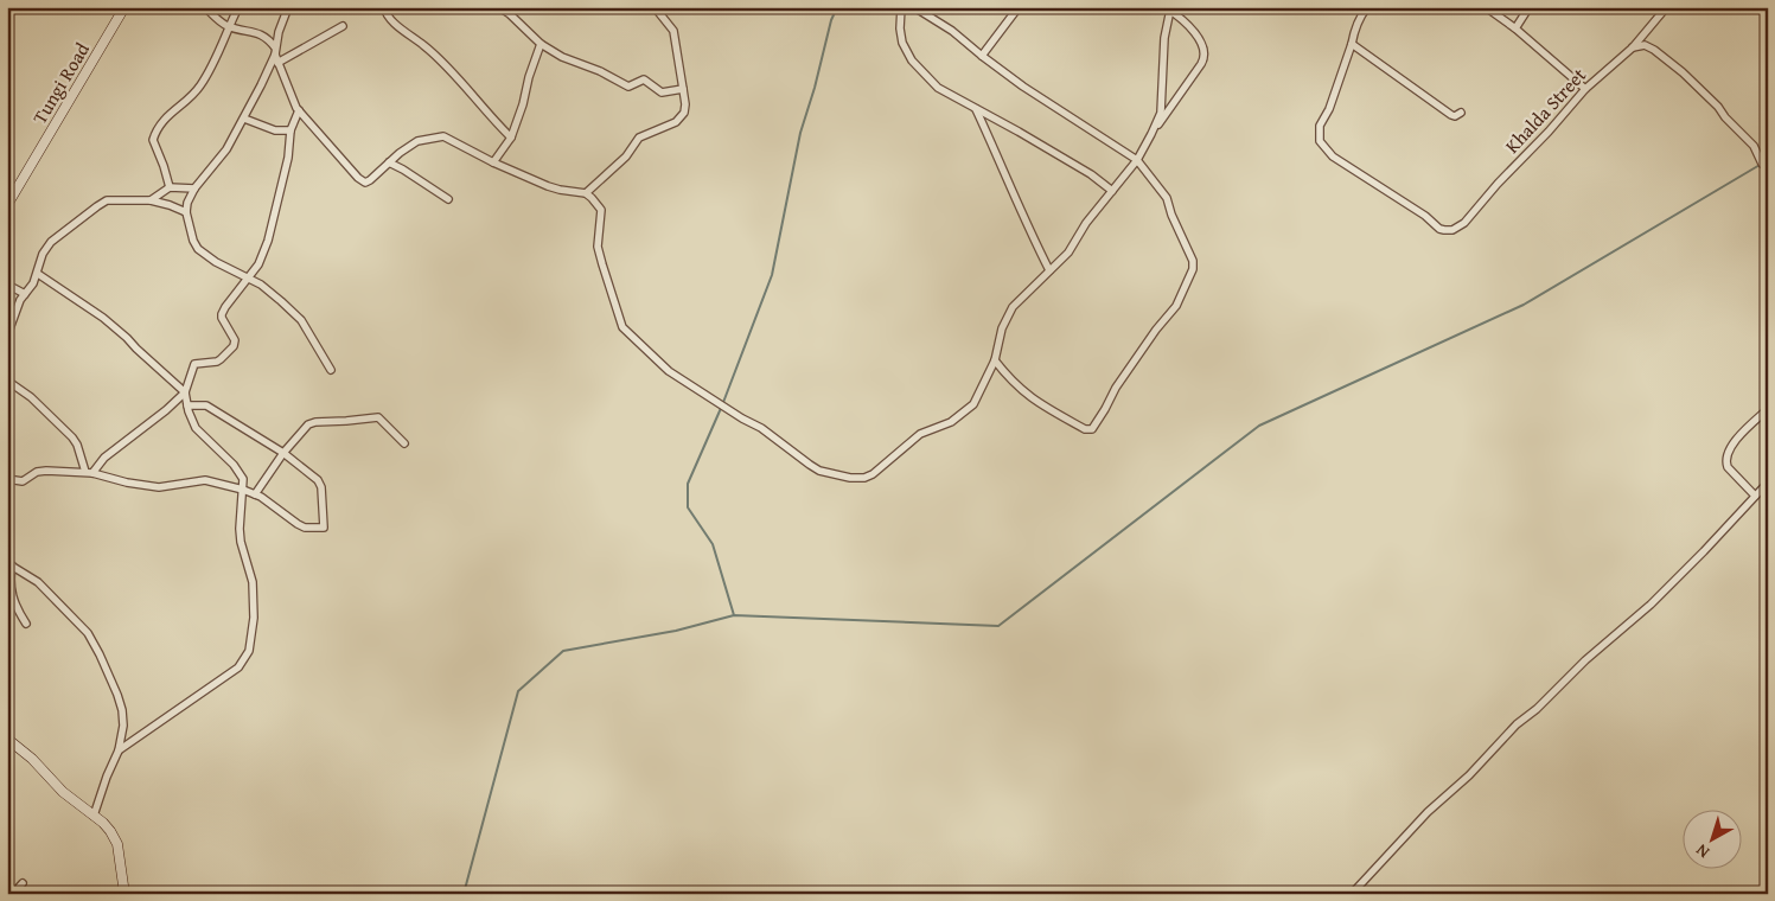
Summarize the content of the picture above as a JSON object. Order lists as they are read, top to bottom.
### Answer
{
  "streets": {
    "main road": ["Tungi Road"],
    "street": ["Khalda Street"]
  },
  "north": "bottom left"
}
